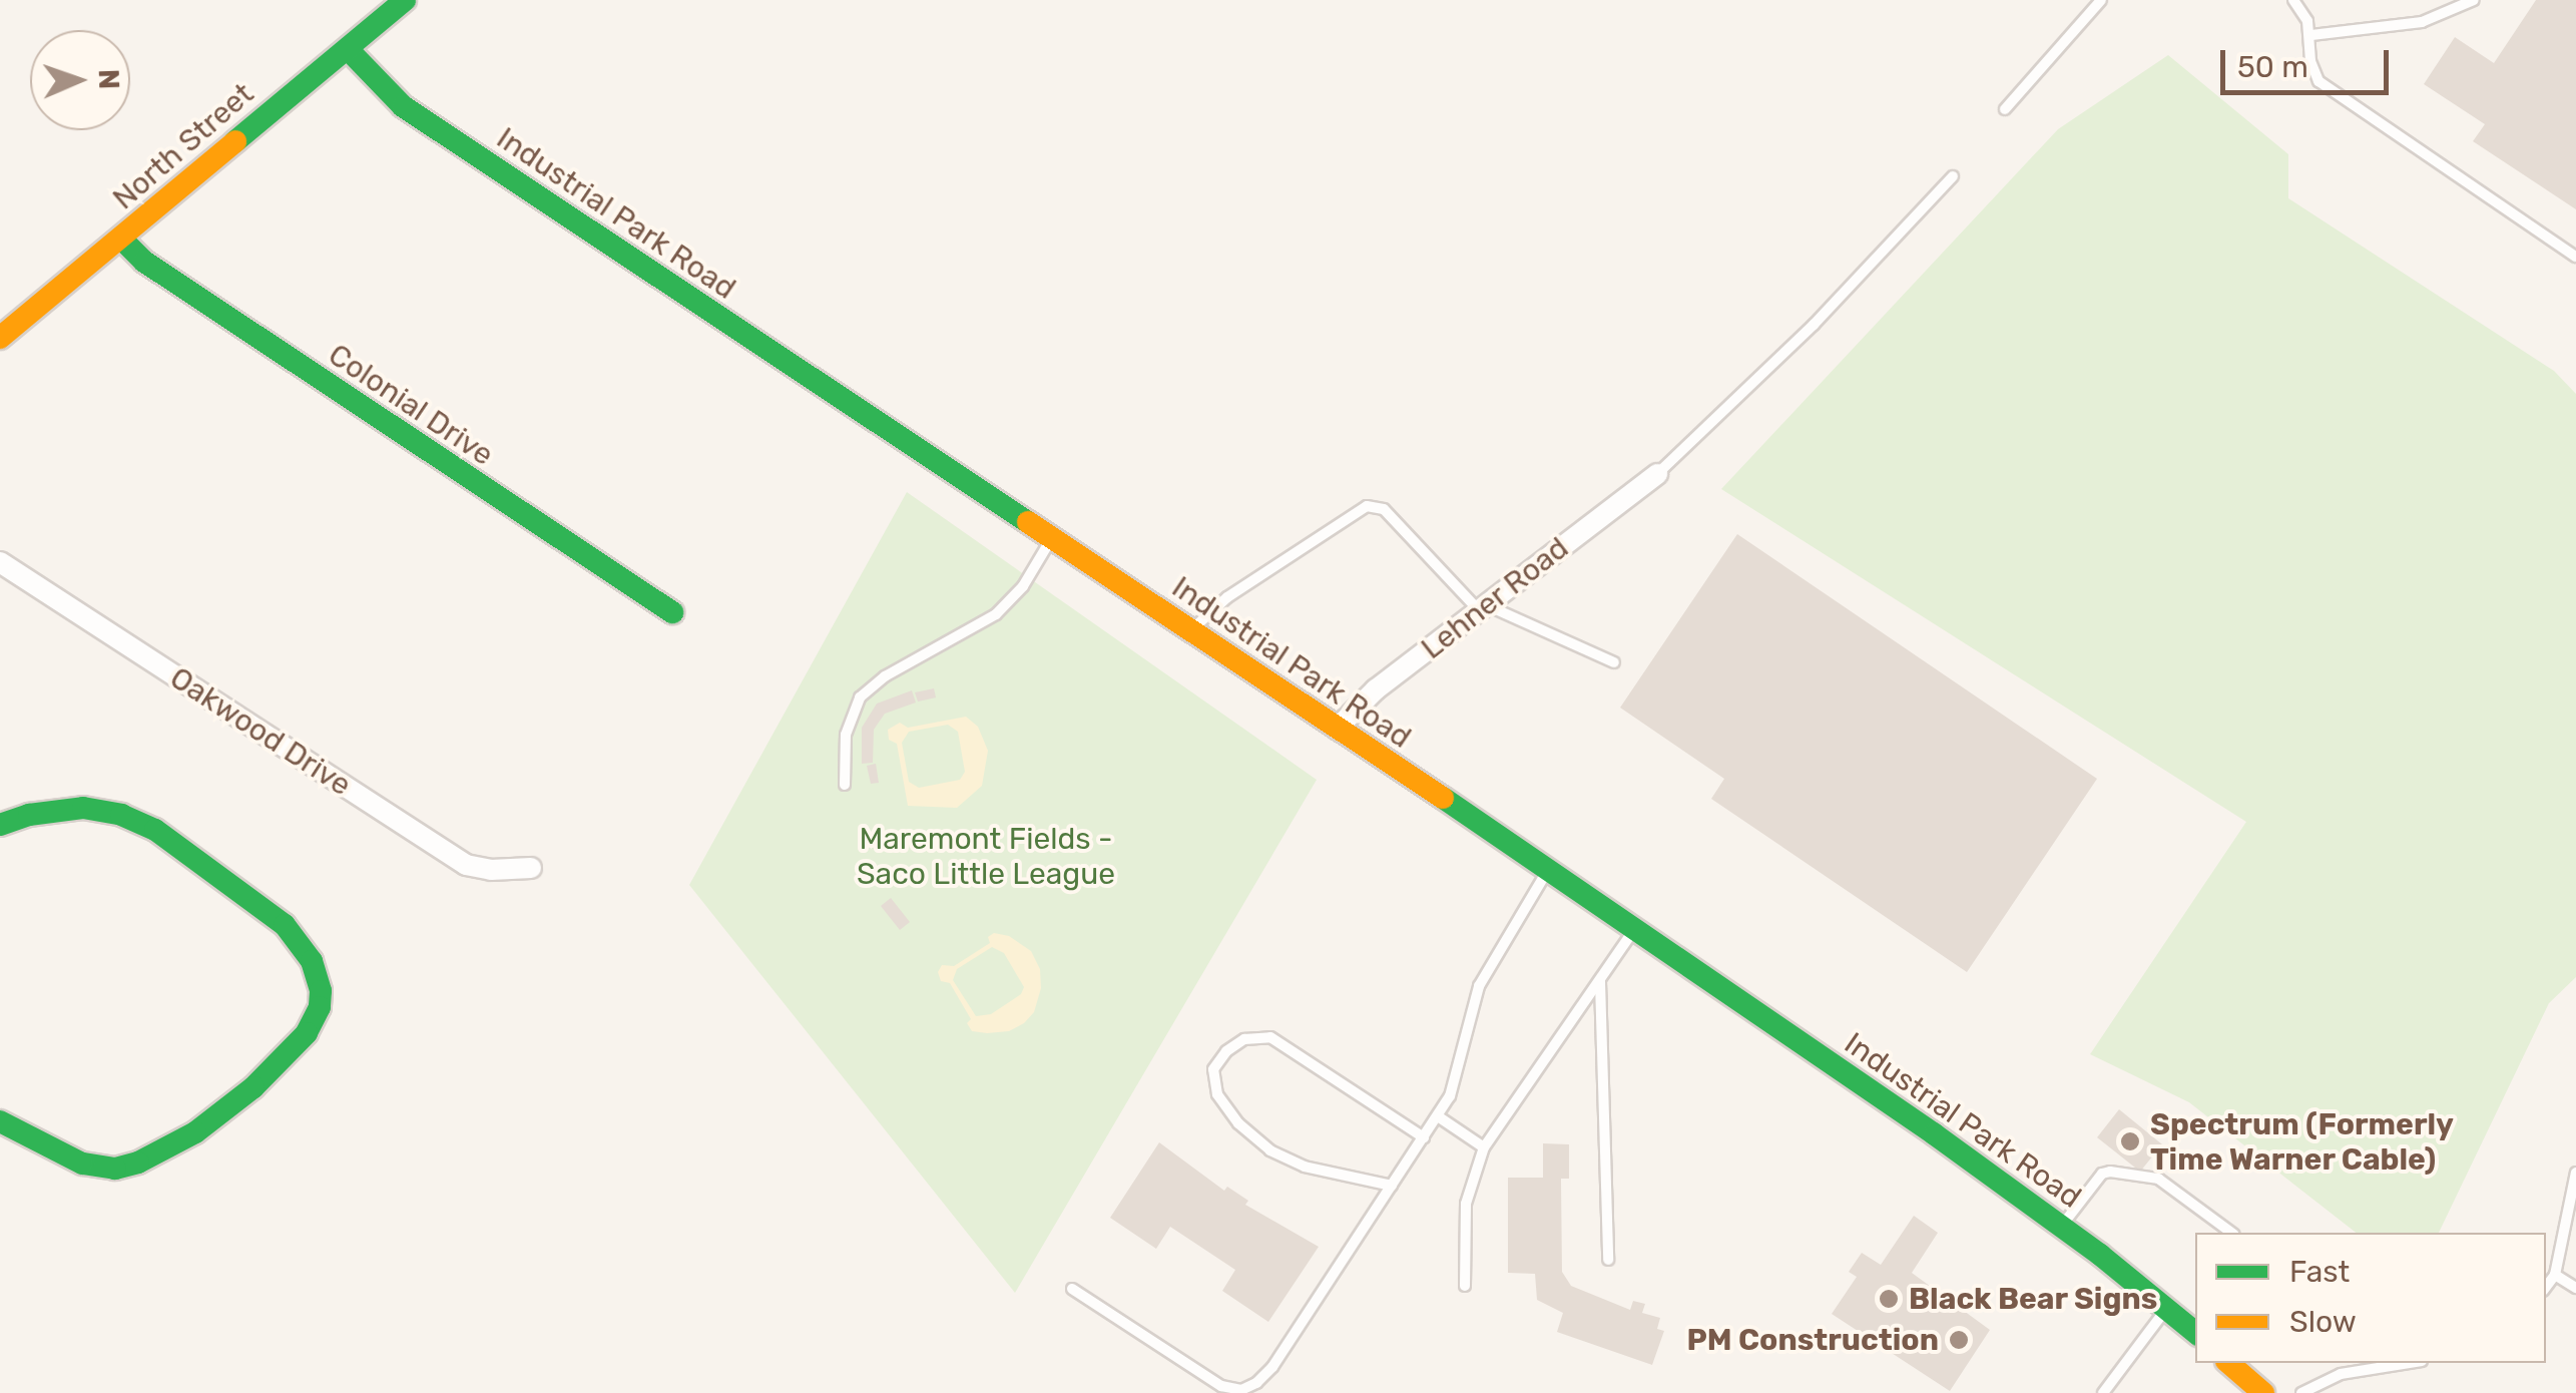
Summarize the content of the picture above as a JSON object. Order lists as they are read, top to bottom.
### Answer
{
  "streets": {
    "main road": ["North Street", "Industrial Park Road", "Colonial Drive"],
    "street": ["Lehner Road", "Oakwood Drive"]
  },
  "crossings": [
    ["North Street", "Industrial Park Road"],
    ["North Street", "Colonial Drive"],
    ["Industrial Park Road", "Lehner Road"]
  ],
  "parks": ["Maremont Fields - Saco Little League"],
  "places": ["Spectrum (Formerly Time Warner Cable)", "Black Bear Signs", "PM Construction"],
  "legend": ["Fast", "Slow"],
  "scale_bar": "50 m",
  "north": "right"
}
